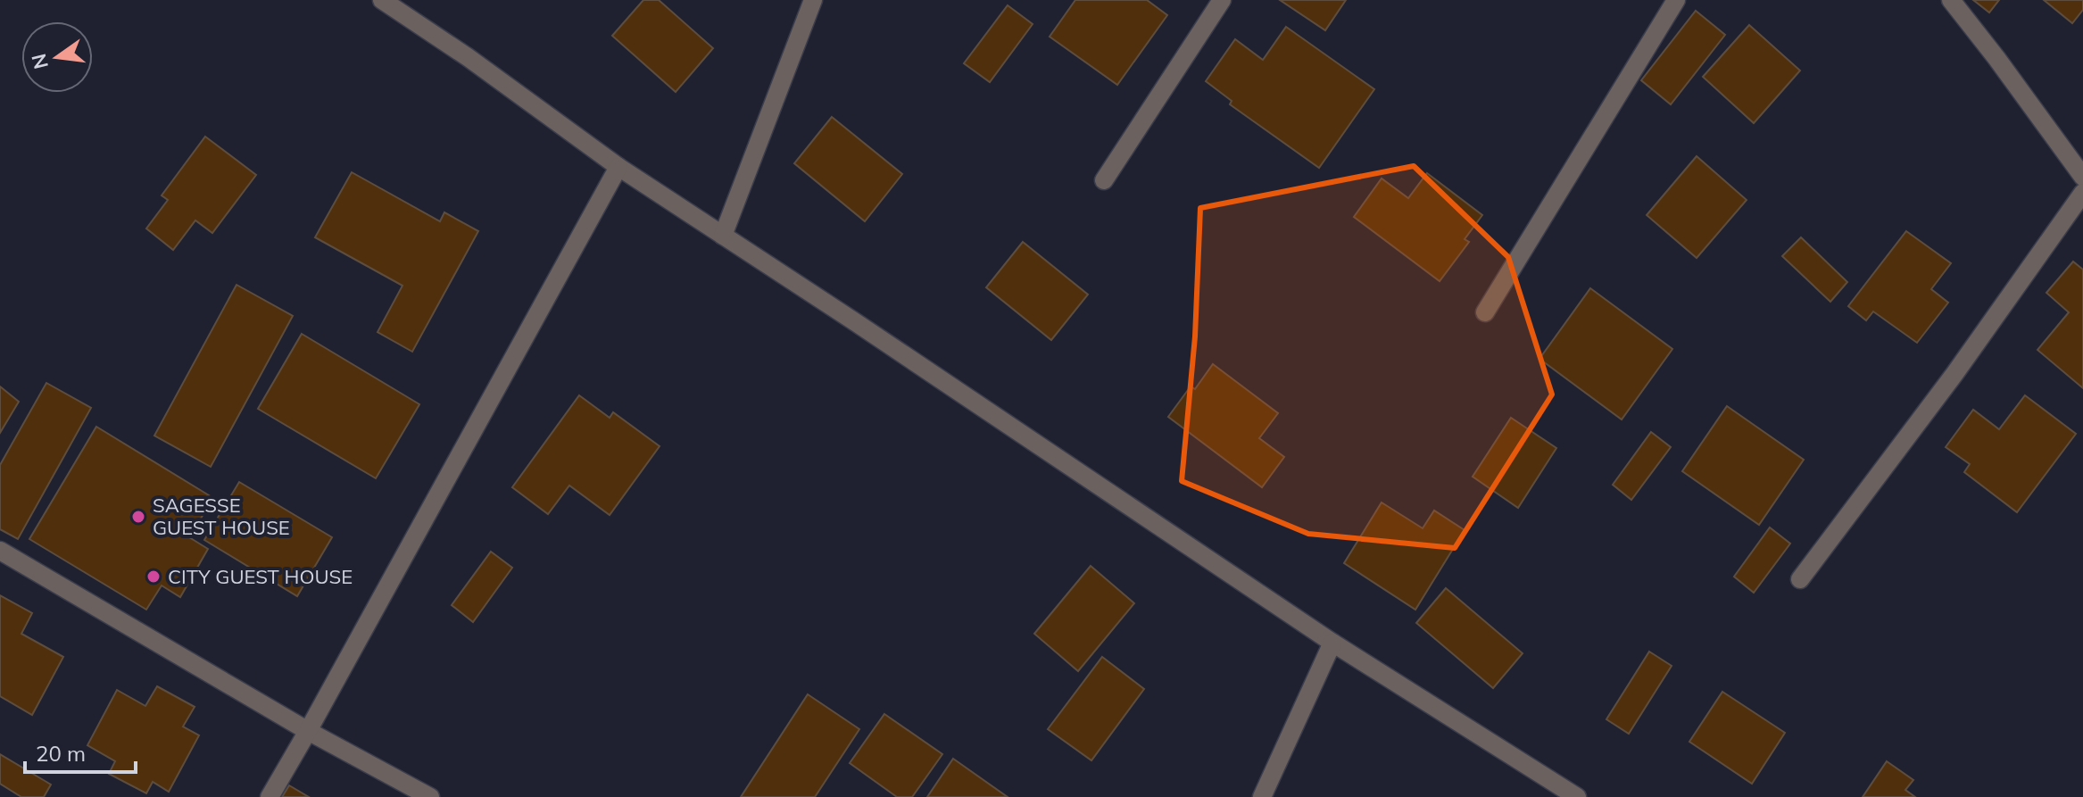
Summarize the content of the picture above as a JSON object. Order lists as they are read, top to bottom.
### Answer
{
  "places": ["SAGESSE GUEST HOUSE", "CITY GUEST HOUSE"],
  "scale_bar": "20 m",
  "north": "left"
}
